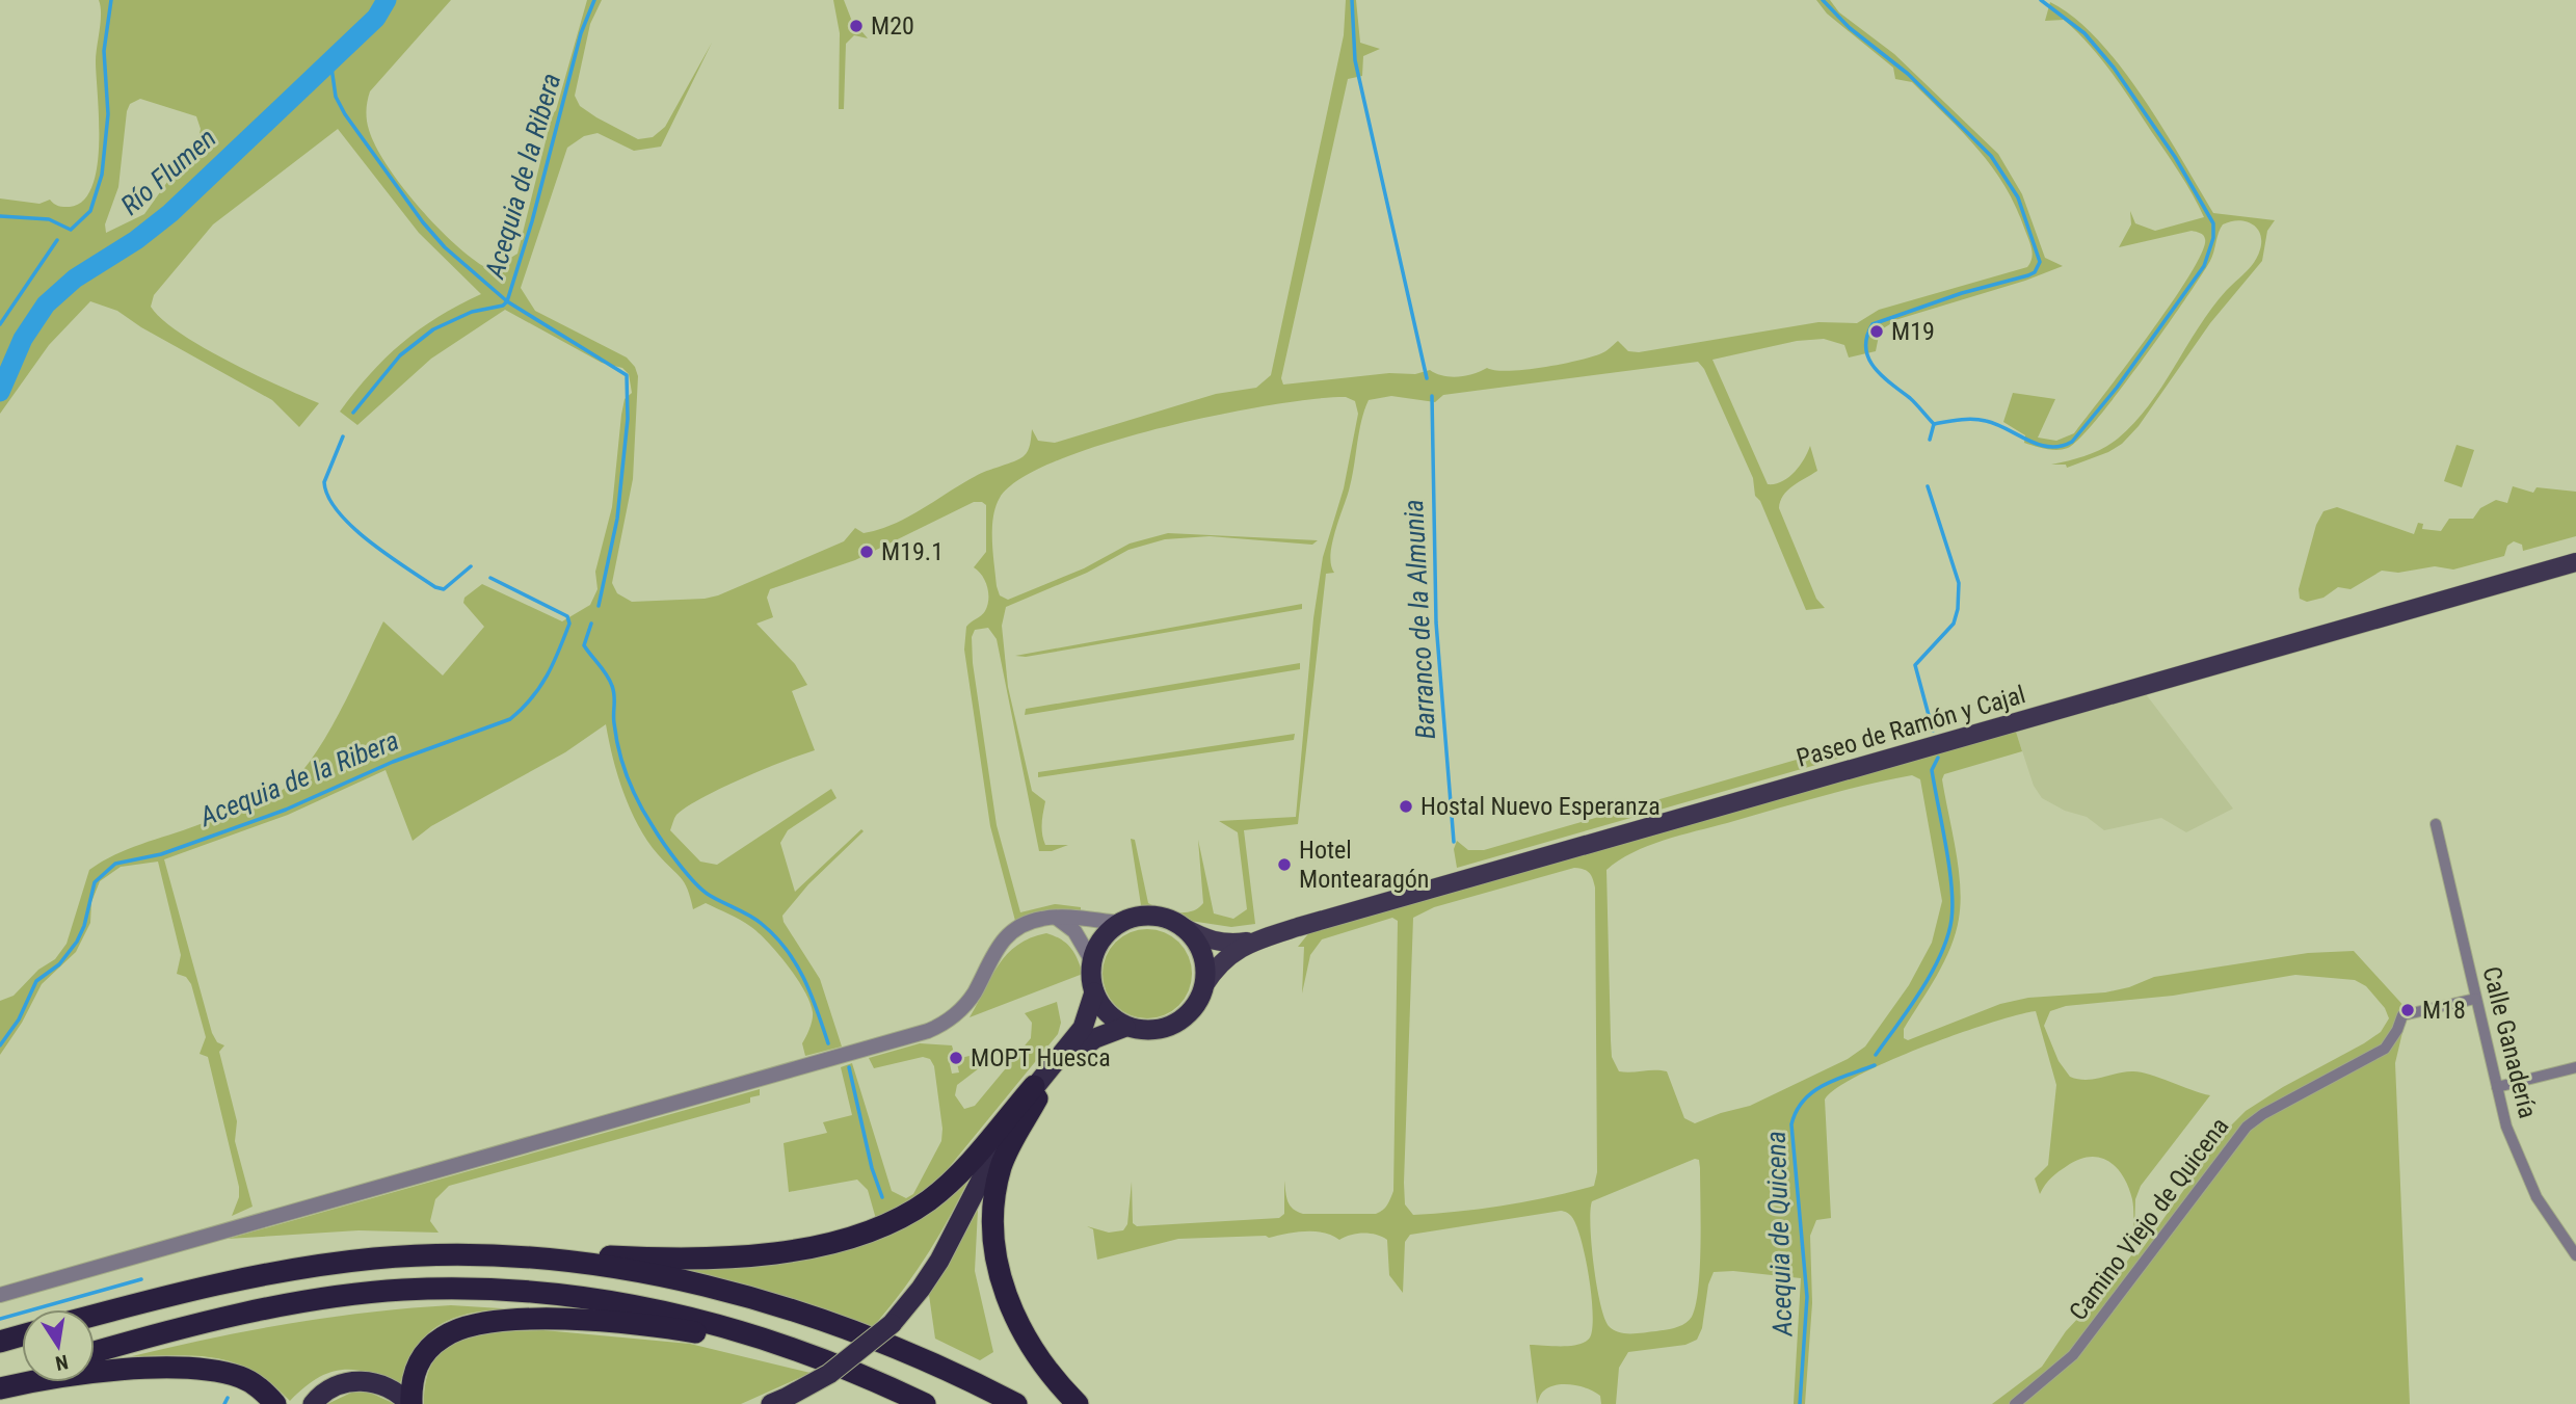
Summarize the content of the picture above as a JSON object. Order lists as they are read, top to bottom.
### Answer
{
  "streets": {
    "main road": ["Paseo de Ramón y Cajal"],
    "street": ["Calle Ganadería", "Camino Viejo de Quicena"]
  },
  "crossings": [
    ["Calle Ganadería", "Camino Viejo de Quicena"]
  ],
  "water": [
    "Río Flumen",
    "Acequia de la Ribera",
    "Barranco de la Almunia",
    "Acequia de Quicena"
  ],
  "places": [
    "M20",
    "M19",
    "M19.1",
    "Hostal Nuevo Esperanza",
    "Hotel Montearagón",
    "M18",
    "MOPT Huesca"
  ],
  "north": "bottom"
}
